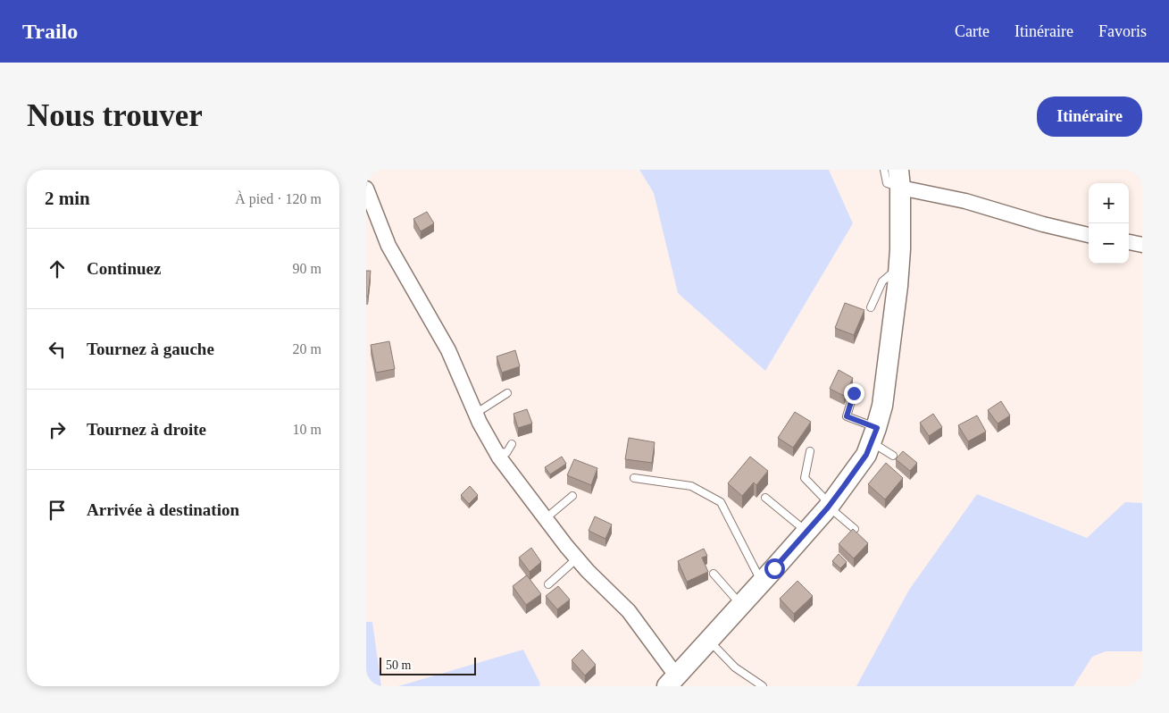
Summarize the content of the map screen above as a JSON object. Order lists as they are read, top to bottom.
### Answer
{
  "scale_bar": "50 m",
  "page": {
    "header": "Trailo",
    "nav": ["Carte", "Itinéraire", "Favoris"],
    "buttons": "Itinéraire",
    "title": "Nous trouver",
    "heading": ["2 min", "À pied · 120 m"],
    "map_buttons": ["+", "−"],
    "list": [
      ["Continuez", "90 m"],
      ["Tournez à gauche", "20 m"],
      ["Tournez à droite", "10 m"],
      "Arrivée à destination"
    ],
    "scale": "50 m"
  }
}
